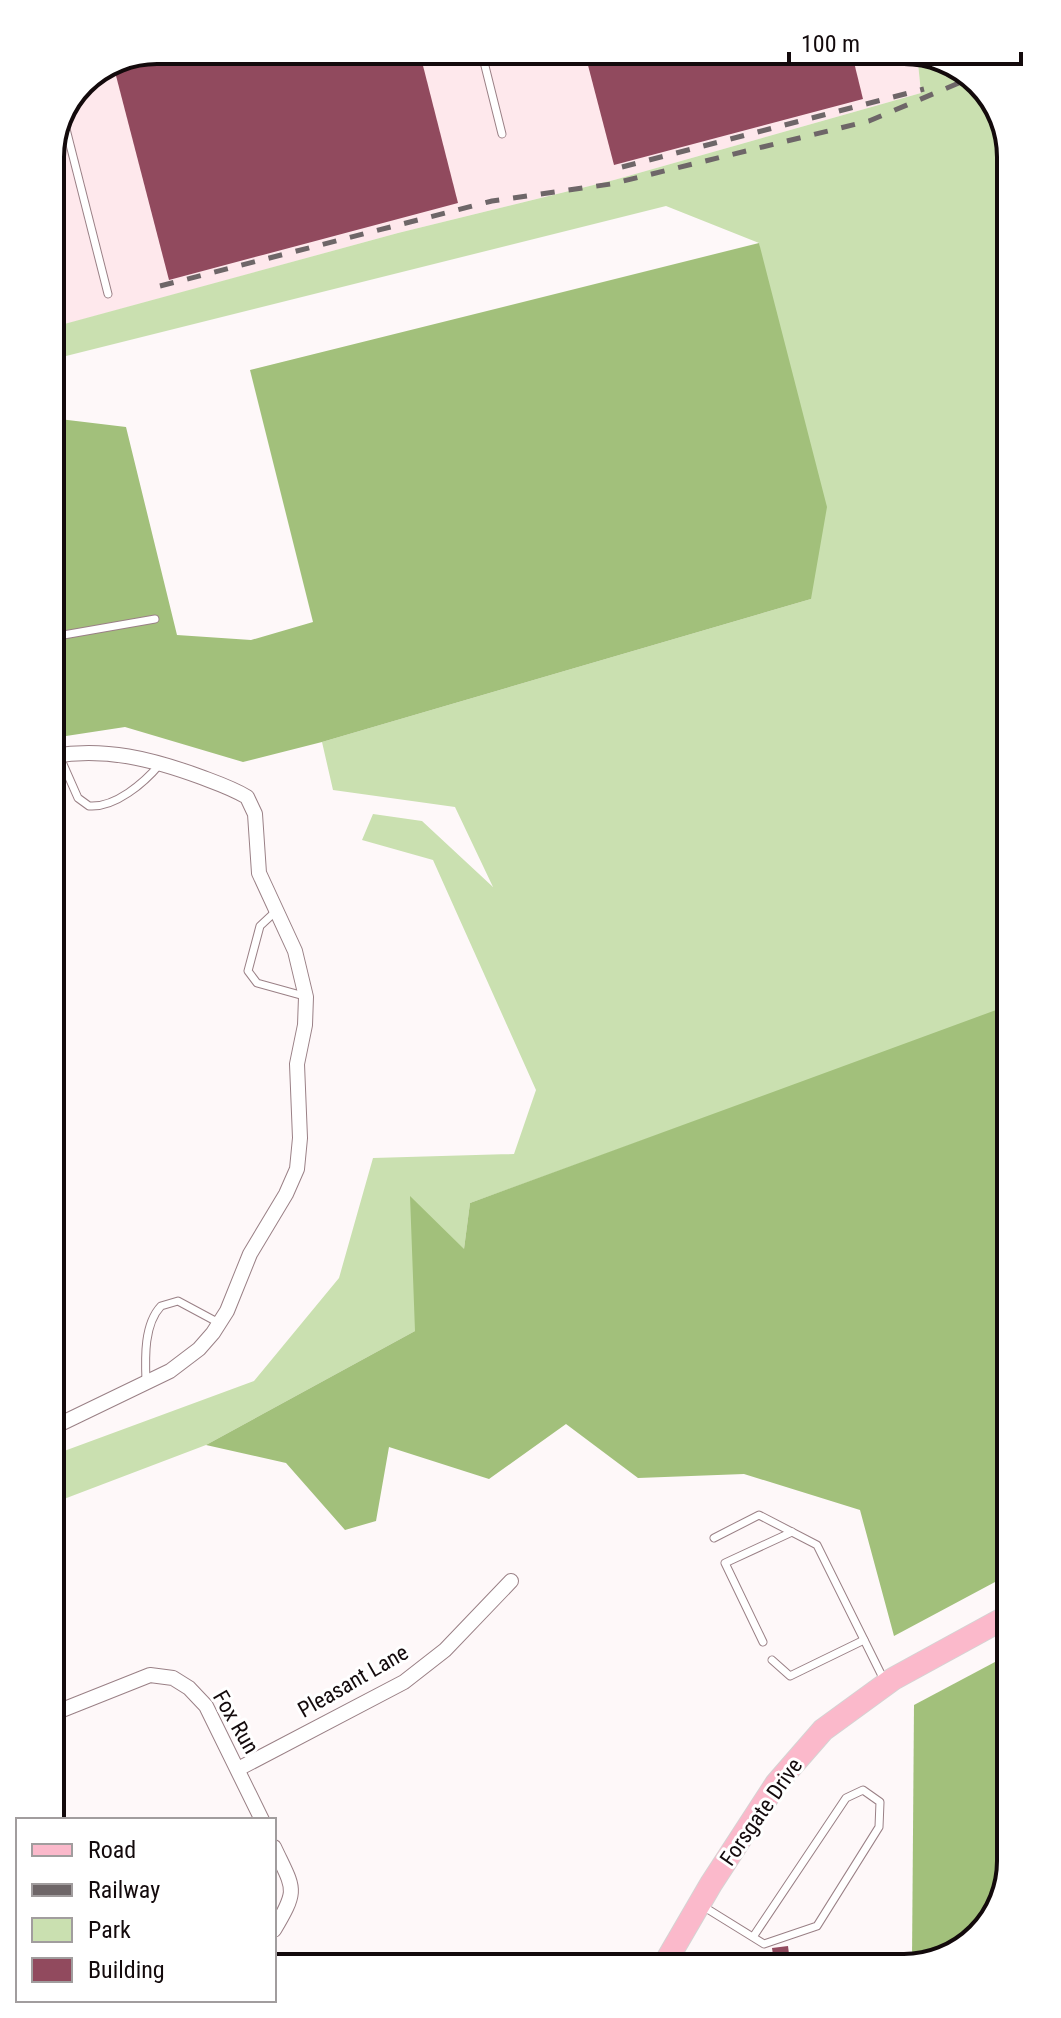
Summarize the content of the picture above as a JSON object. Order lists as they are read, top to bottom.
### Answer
{
  "streets": {
    "main road": ["Forsgate Drive"],
    "street": ["Pleasant Lane", "Fox Run"]
  },
  "crossings": [
    ["Pleasant Lane", "Fox Run"]
  ],
  "legend": [
    "Road",
    "Railway",
    "Park",
    "Building"
  ],
  "scale_bar": "100 m"
}
